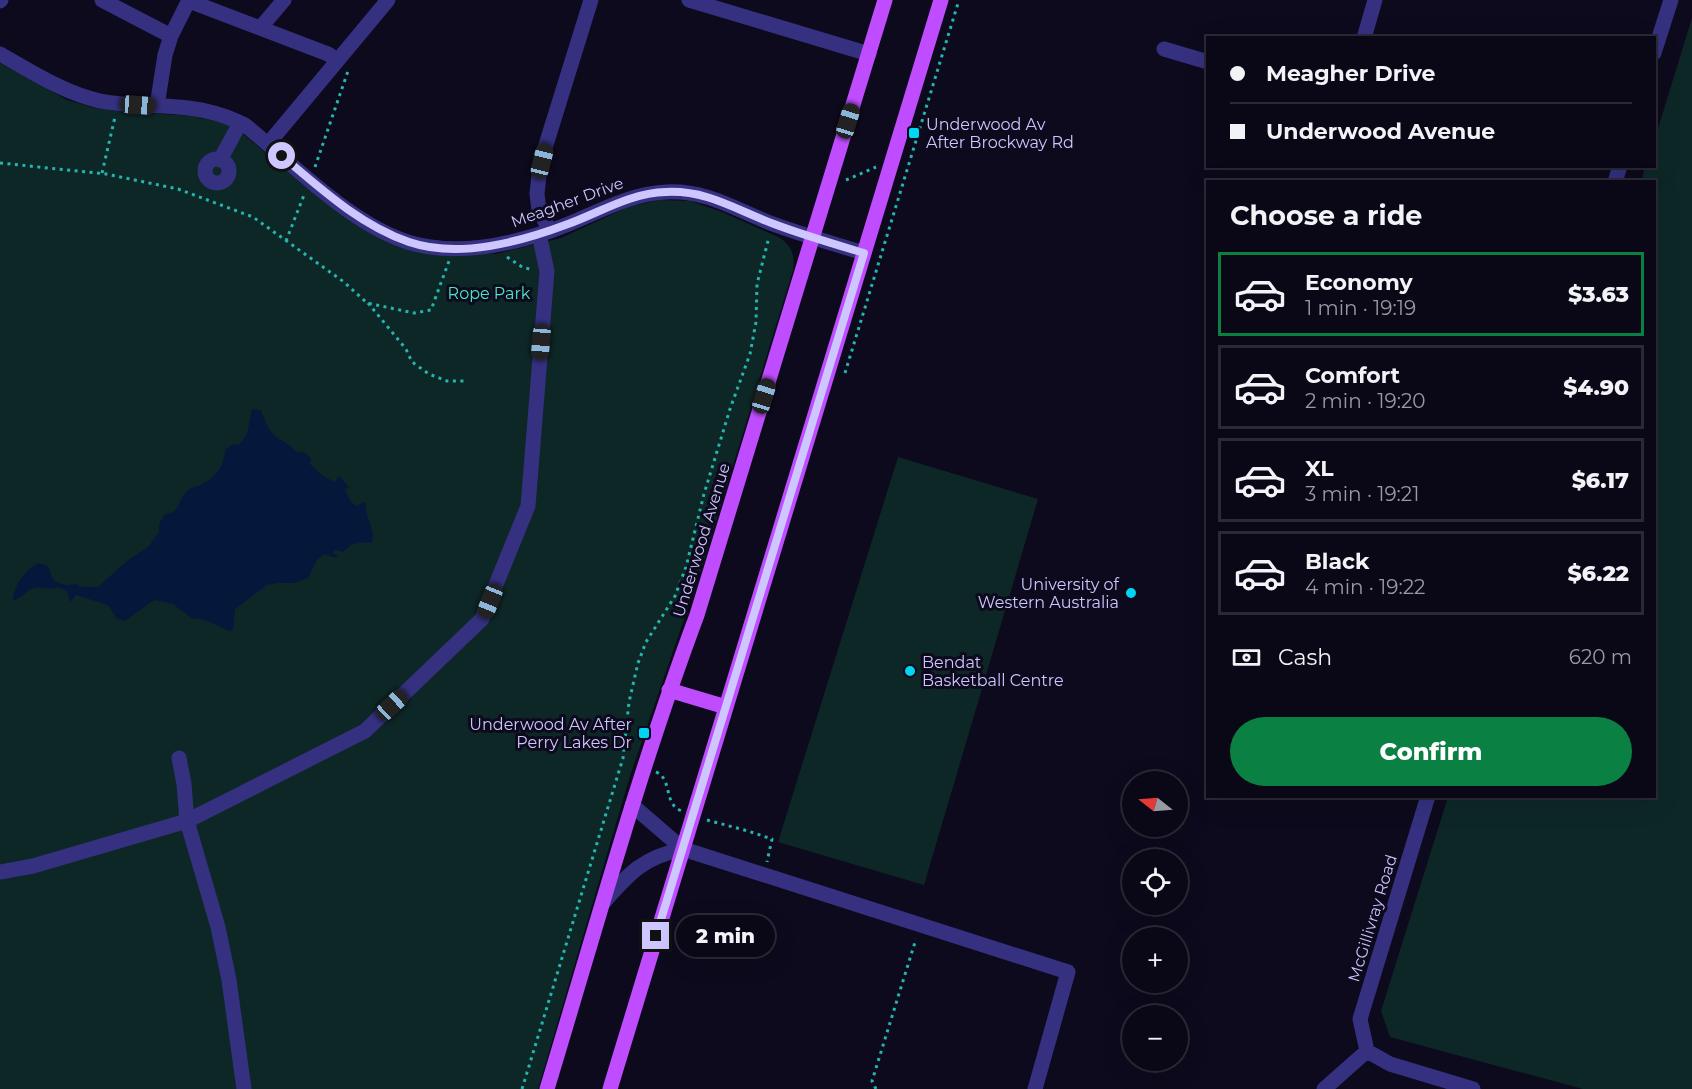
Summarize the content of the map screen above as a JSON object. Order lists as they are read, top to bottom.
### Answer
{
  "streets": {
    "main road": ["Underwood Avenue"],
    "street": ["Meagher Drive", "McGillivray Road"]
  },
  "crossings": [
    ["Meagher Drive", "Underwood Avenue"]
  ],
  "parks": ["Rope Park"],
  "places": {
    "transit": ["Underwood Av After Brockway Rd", "Underwood Av After Perry Lakes Dr"],
    "other": ["University of Western Australia", "Bendat Basketball Centre"]
  },
  "north": "left",
  "page": {
    "banner": ["Meagher Drive", "Underwood Avenue"],
    "heading": "Choose a ride",
    "list": [
      {
        "name": "Economy",
        "note": "1 min · 19:19",
        "value": "$3.63"
      },
      {
        "name": "Comfort",
        "note": "2 min · 19:20",
        "value": "$4.90"
      },
      {
        "name": "XL",
        "note": "3 min · 19:21",
        "value": "$6.17"
      },
      {
        "name": "Black",
        "note": "4 min · 19:22",
        "value": "$6.22"
      }
    ],
    "pay": ["Cash", "620 m"],
    "buttons": "Confirm",
    "map_buttons": ["+", "−"],
    "bubble": "2 min"
  }
}
